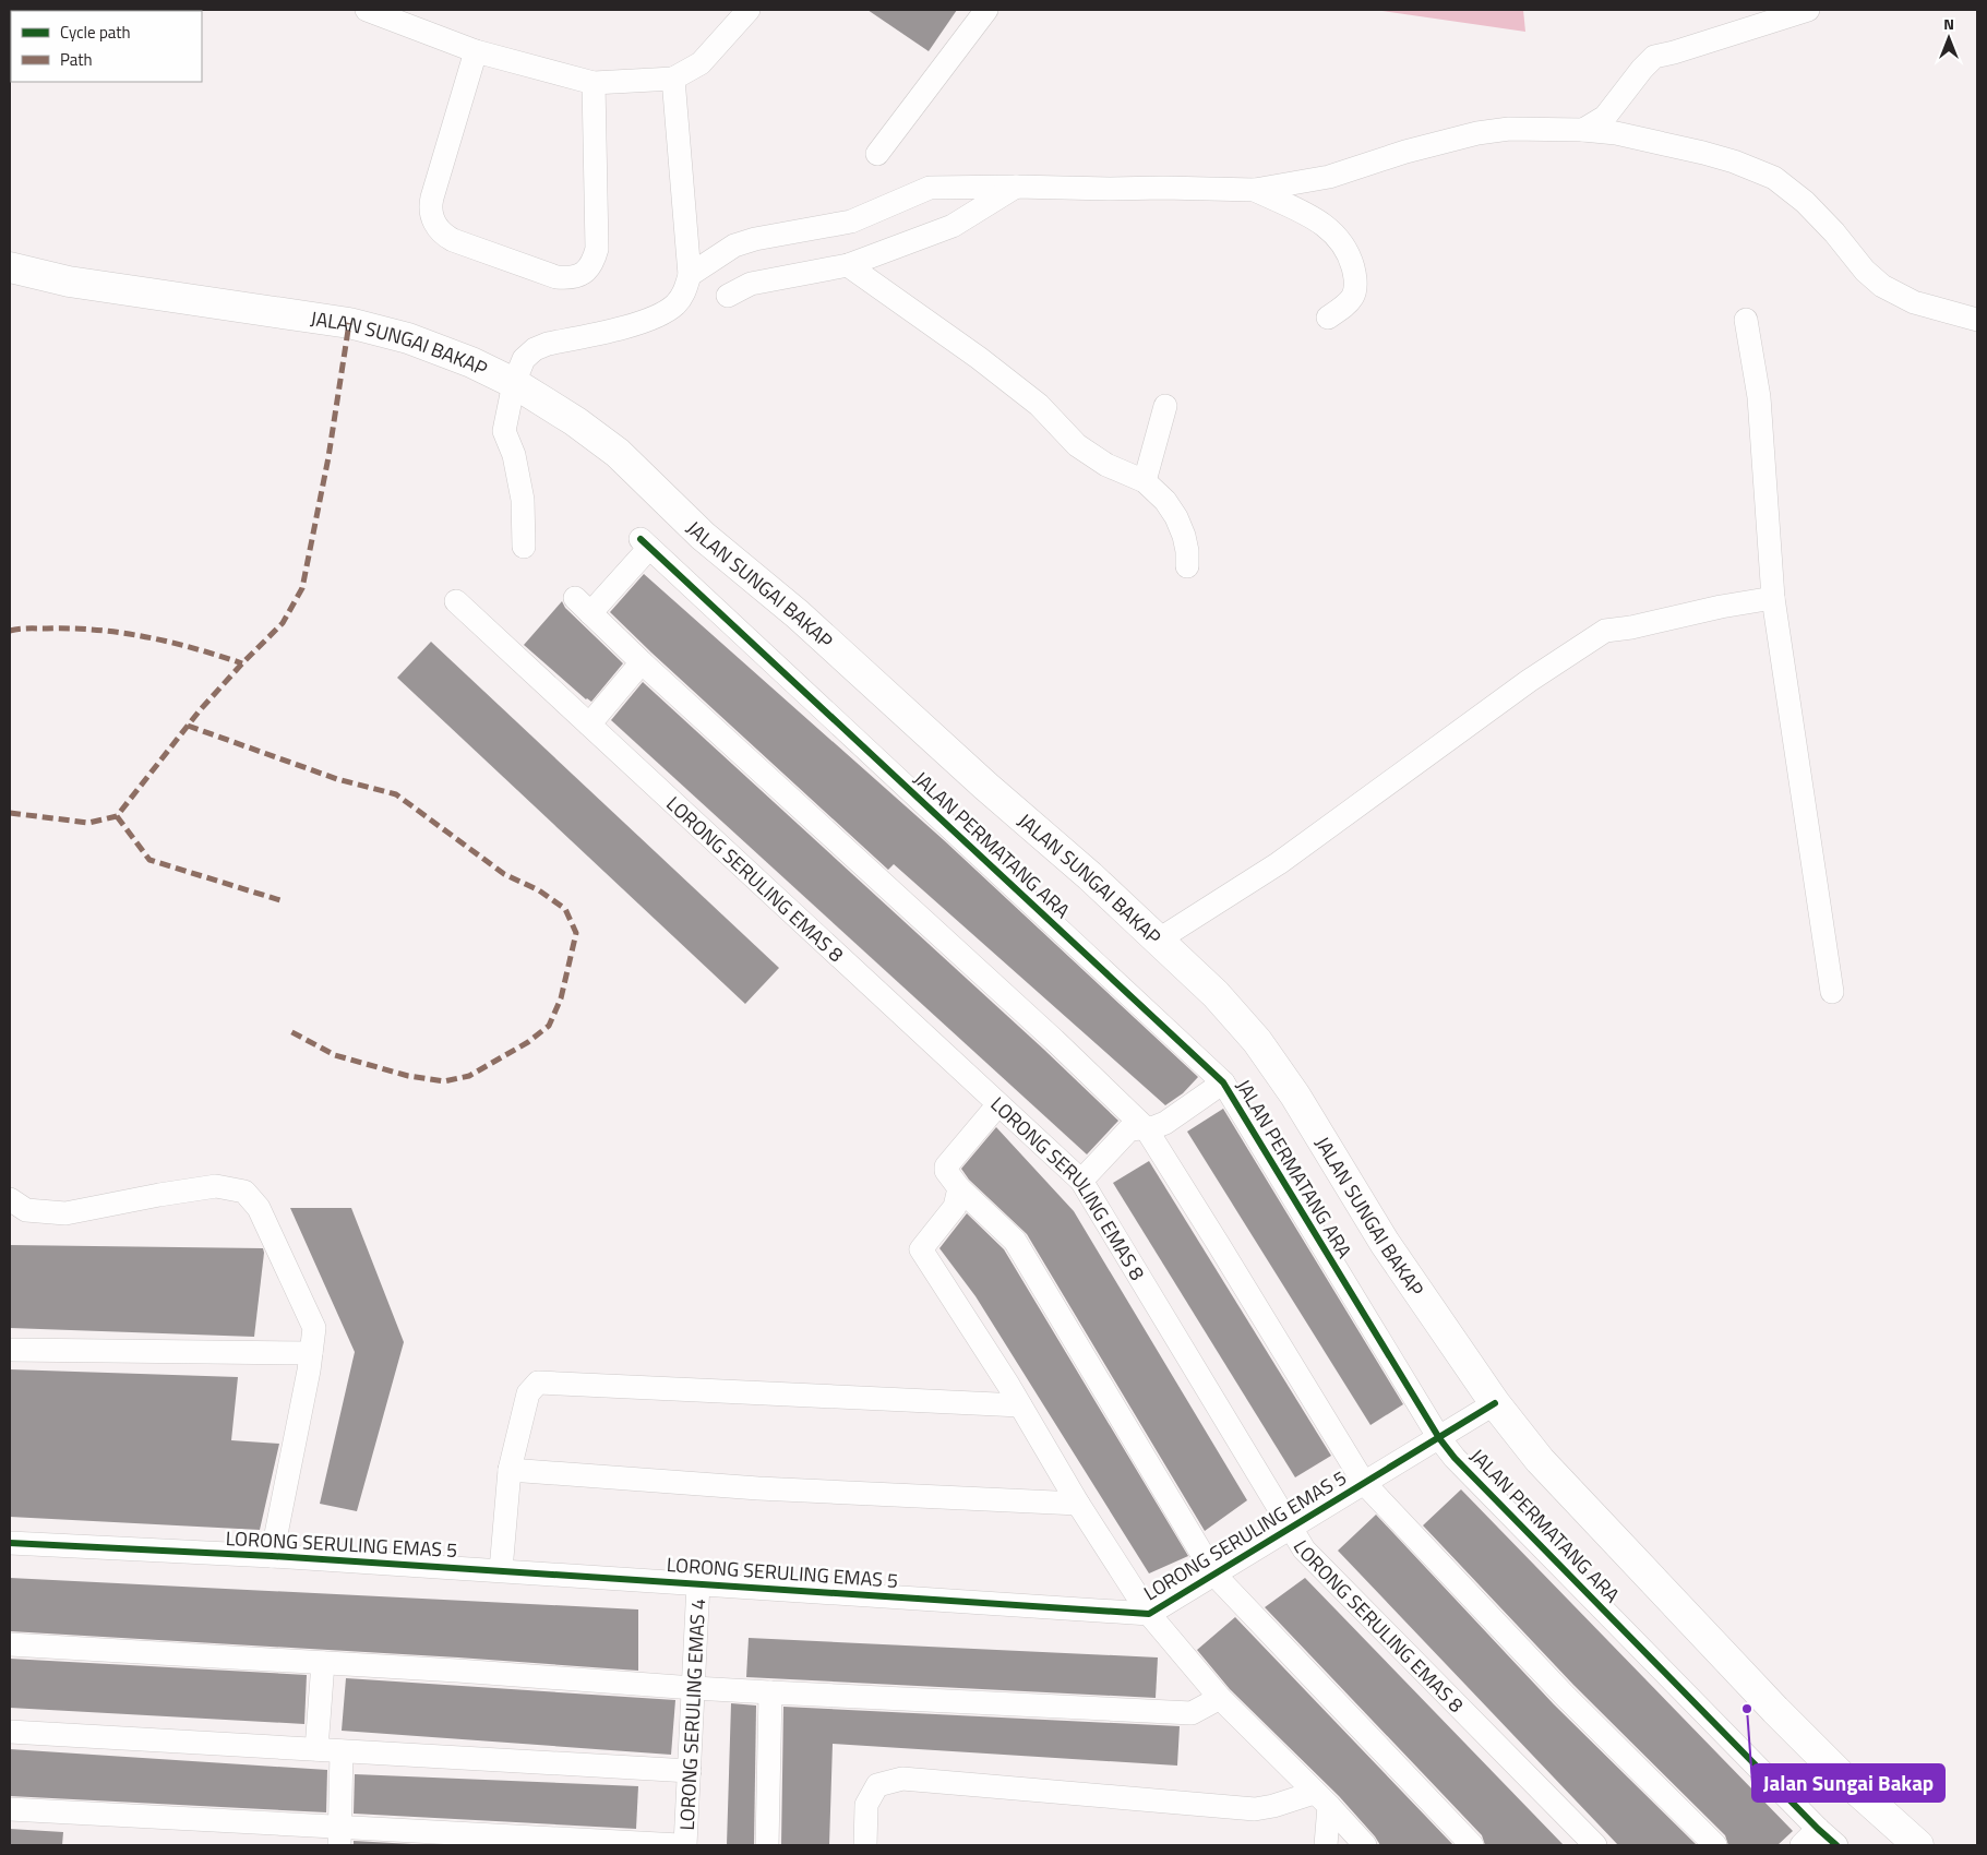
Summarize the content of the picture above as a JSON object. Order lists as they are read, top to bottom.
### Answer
{
  "streets": {
    "main road": ["JALAN SUNGAI BAKAP"],
    "street": [
      "JALAN PERMATANG ARA",
      "LORONG SERULING EMAS 8",
      "LORONG SERULING EMAS 5",
      "LORONG SERULING EMAS 4"
    ]
  },
  "crossings": [
    ["JALAN SUNGAI BAKAP", "LORONG SERULING EMAS 5"],
    ["JALAN PERMATANG ARA", "LORONG SERULING EMAS 5"],
    ["LORONG SERULING EMAS 8", "LORONG SERULING EMAS 5"],
    ["LORONG SERULING EMAS 5", "LORONG SERULING EMAS 4"]
  ],
  "places": ["Jalan Sungai Bakap"],
  "legend": ["Cycle path", "Path"],
  "north": "top"
}
